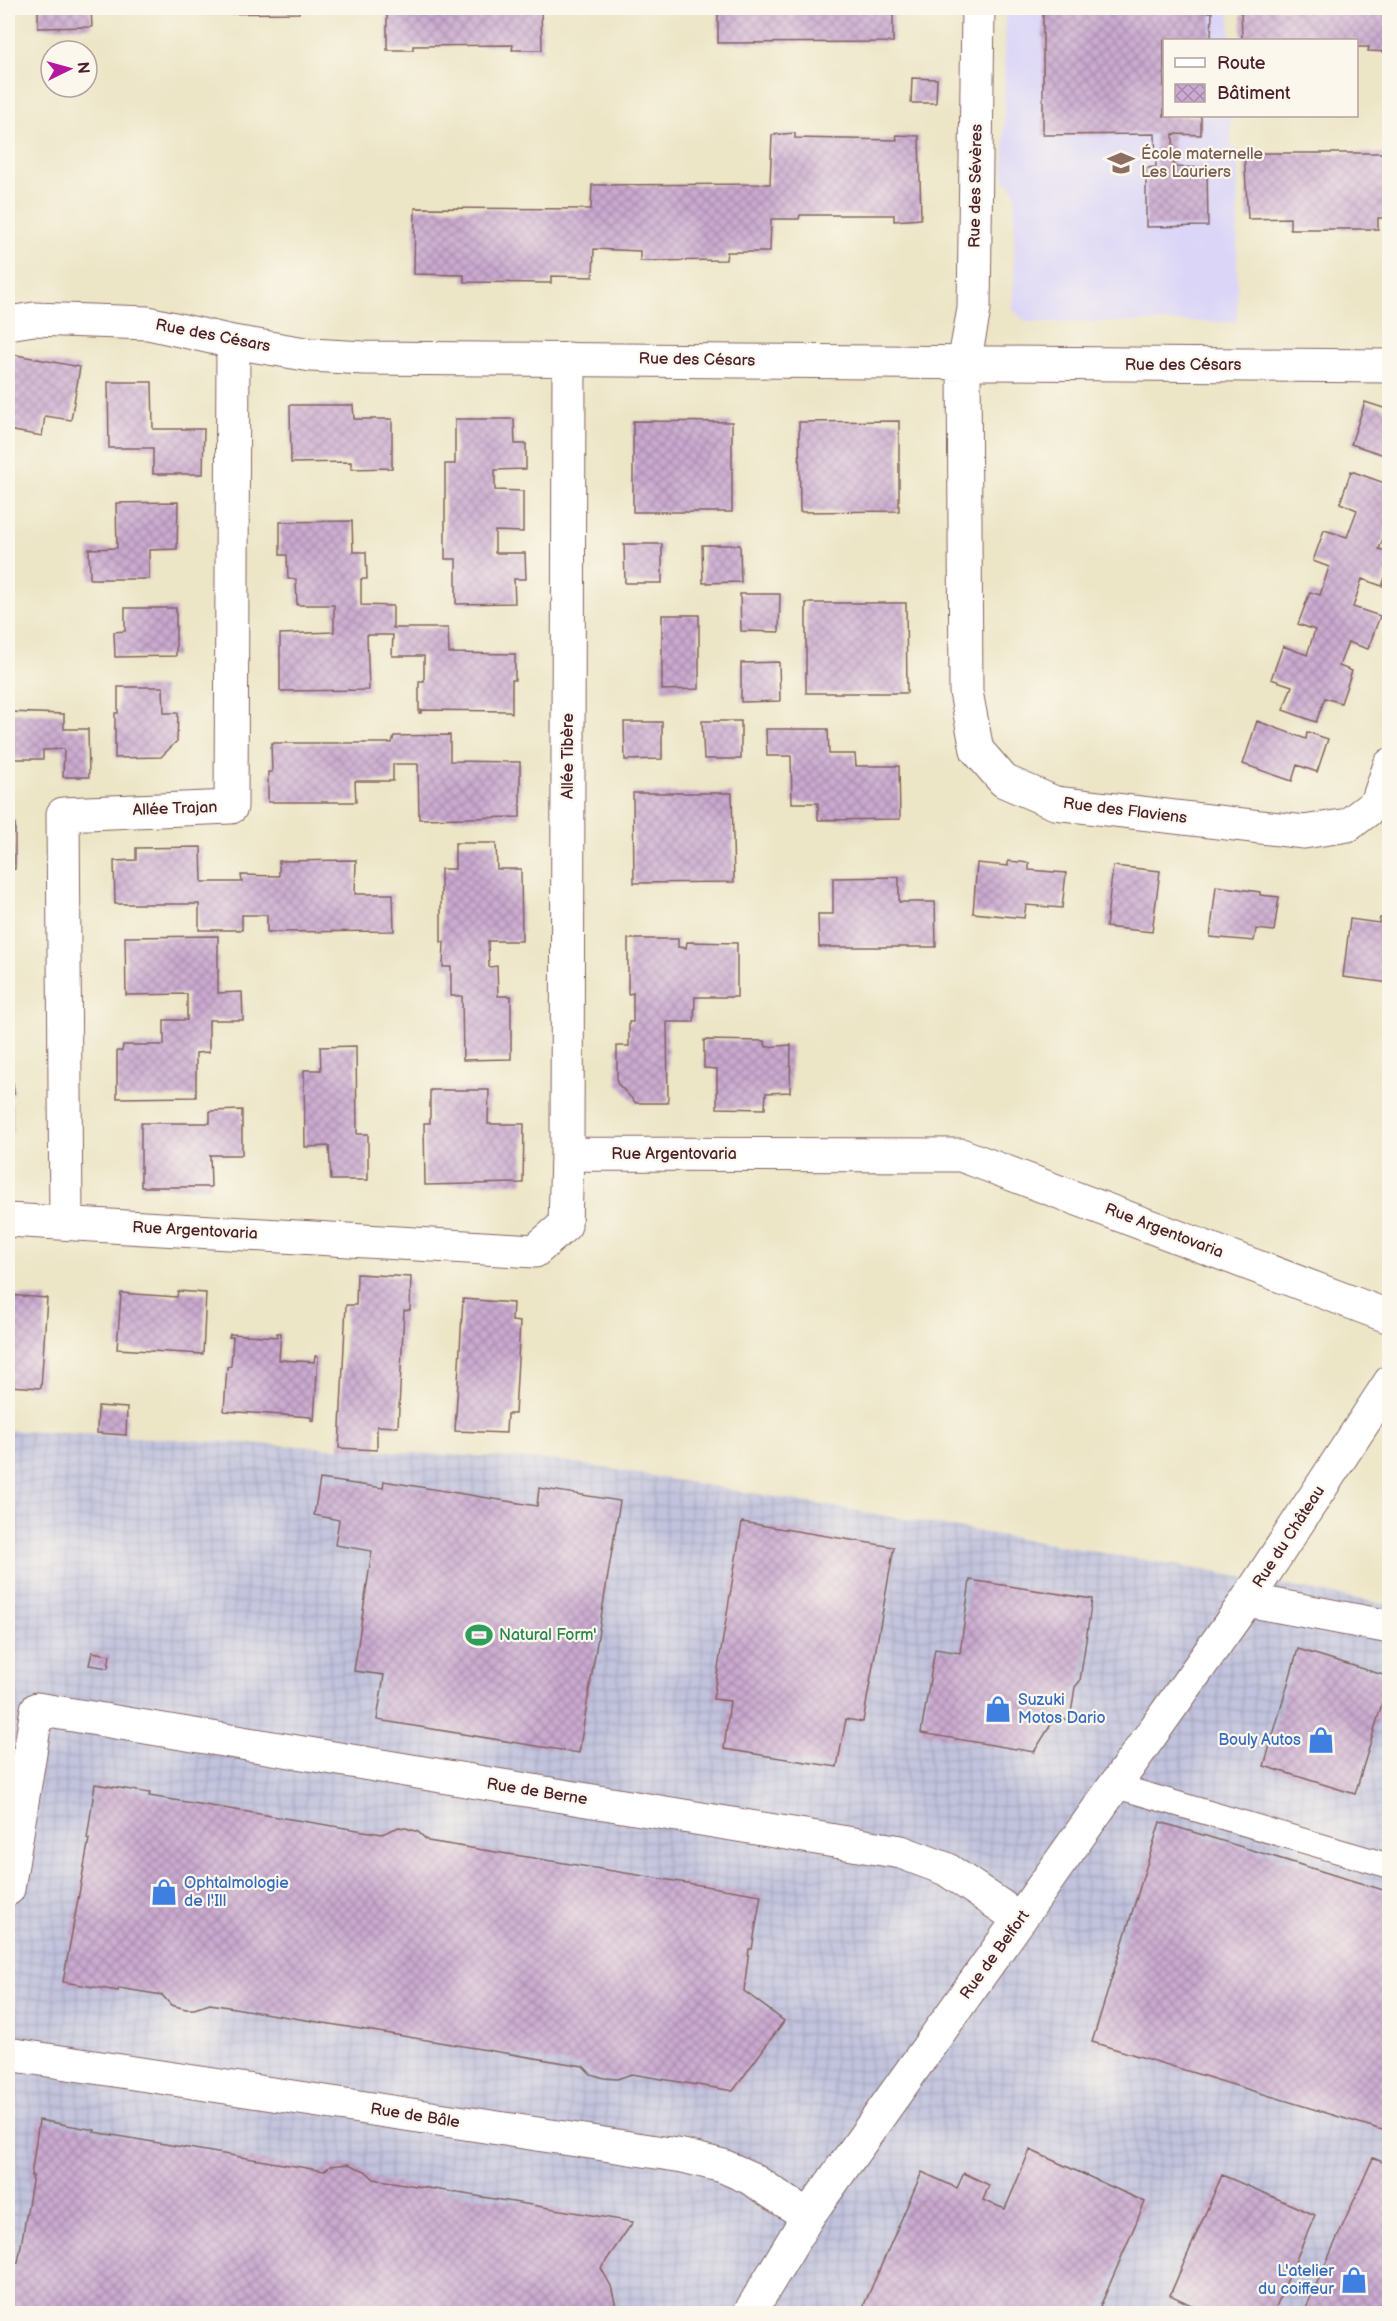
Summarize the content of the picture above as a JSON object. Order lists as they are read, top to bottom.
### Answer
{
  "streets": {
    "street": [
      "Rue des Sévères",
      "Rue des Césars",
      "Allée Tibère",
      "Allée Trajan",
      "Rue des Flaviens",
      "Rue Argentovaria",
      "Rue du Château",
      "Rue de Berne",
      "Rue de Belfort",
      "Rue de Bâle"
    ]
  },
  "crossings": [
    ["Rue des Sévères", "Rue des Césars"],
    ["Rue des Sévères", "Rue des Flaviens"],
    ["Rue des Césars", "Allée Tibère"],
    ["Rue des Césars", "Allée Trajan"],
    ["Rue des Césars", "Rue des Flaviens"],
    ["Allée Tibère", "Rue Argentovaria"],
    ["Allée Trajan", "Rue Argentovaria"],
    ["Rue du Château", "Rue de Belfort"],
    ["Rue de Berne", "Rue de Belfort"],
    ["Rue de Belfort", "Rue de Bâle"]
  ],
  "places": {
    "school or university": ["École maternelle Les Lauriers"],
    "sports": ["Natural Form'"],
    "shop": [
      "Suzuki Motos Dario",
      "Bouly Autos",
      "Ophtalmologie de l'Ill",
      "L'atelier du coiffeur"
    ]
  },
  "legend": ["Route", "Bâtiment"],
  "north": "right"
}
